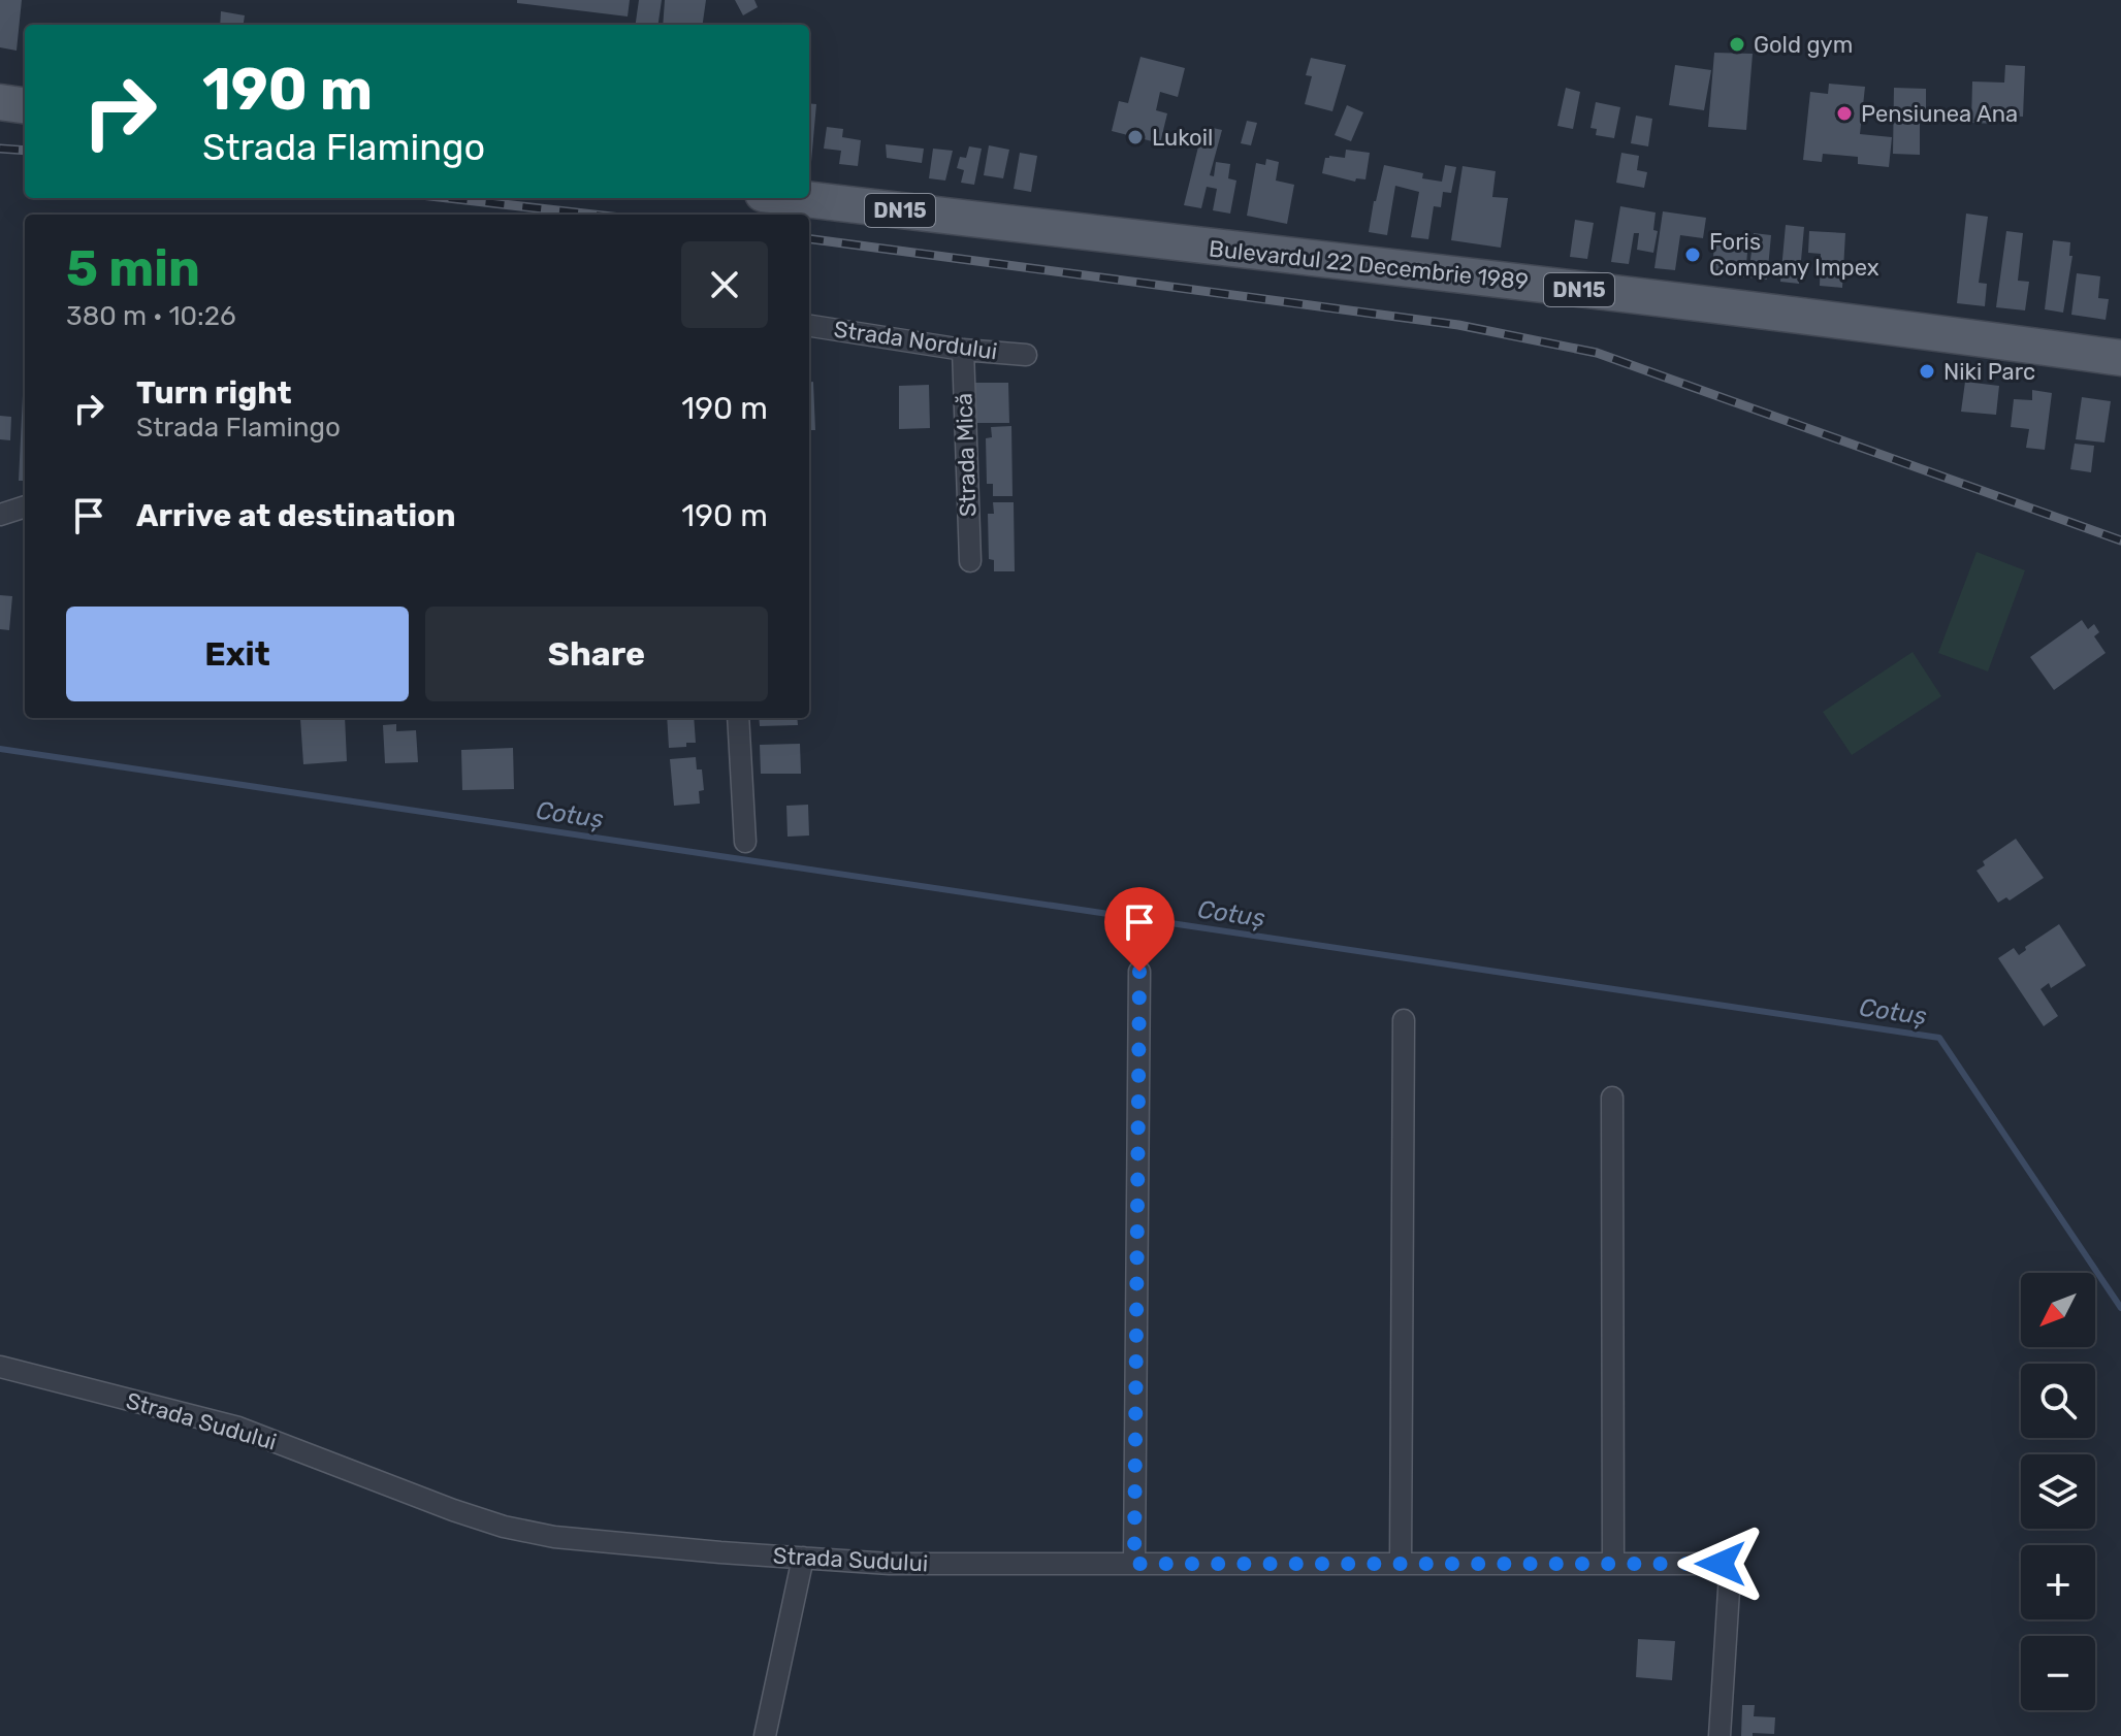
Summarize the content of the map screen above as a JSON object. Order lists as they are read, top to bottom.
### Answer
{
  "streets": {
    "main road": ["DN15", "Bulevardul 22 Decembrie 1989"],
    "street": ["Strada Nordului", "Strada Mică", "Strada Sudului"]
  },
  "crossings": [
    ["Strada Nordului", "Strada Mică"]
  ],
  "water": ["Cotuș"],
  "places": [
    "Gold gym",
    "Pensiunea Ana",
    "Lukoil",
    "Foris Company Impex",
    "Niki Parc"
  ],
  "north": "bottom left",
  "page": {
    "turn": ["190 m", "Strada Flamingo"],
    "heading": ["5 min", "380 m · 10:26"],
    "list": [
      {
        "name": "Turn right",
        "note": "Strada Flamingo",
        "value": "190 m"
      },
      {
        "name": "Arrive at destination",
        "value": "190 m"
      }
    ],
    "buttons": ["Exit", "Share"],
    "map_buttons": ["+", "−"]
  }
}
